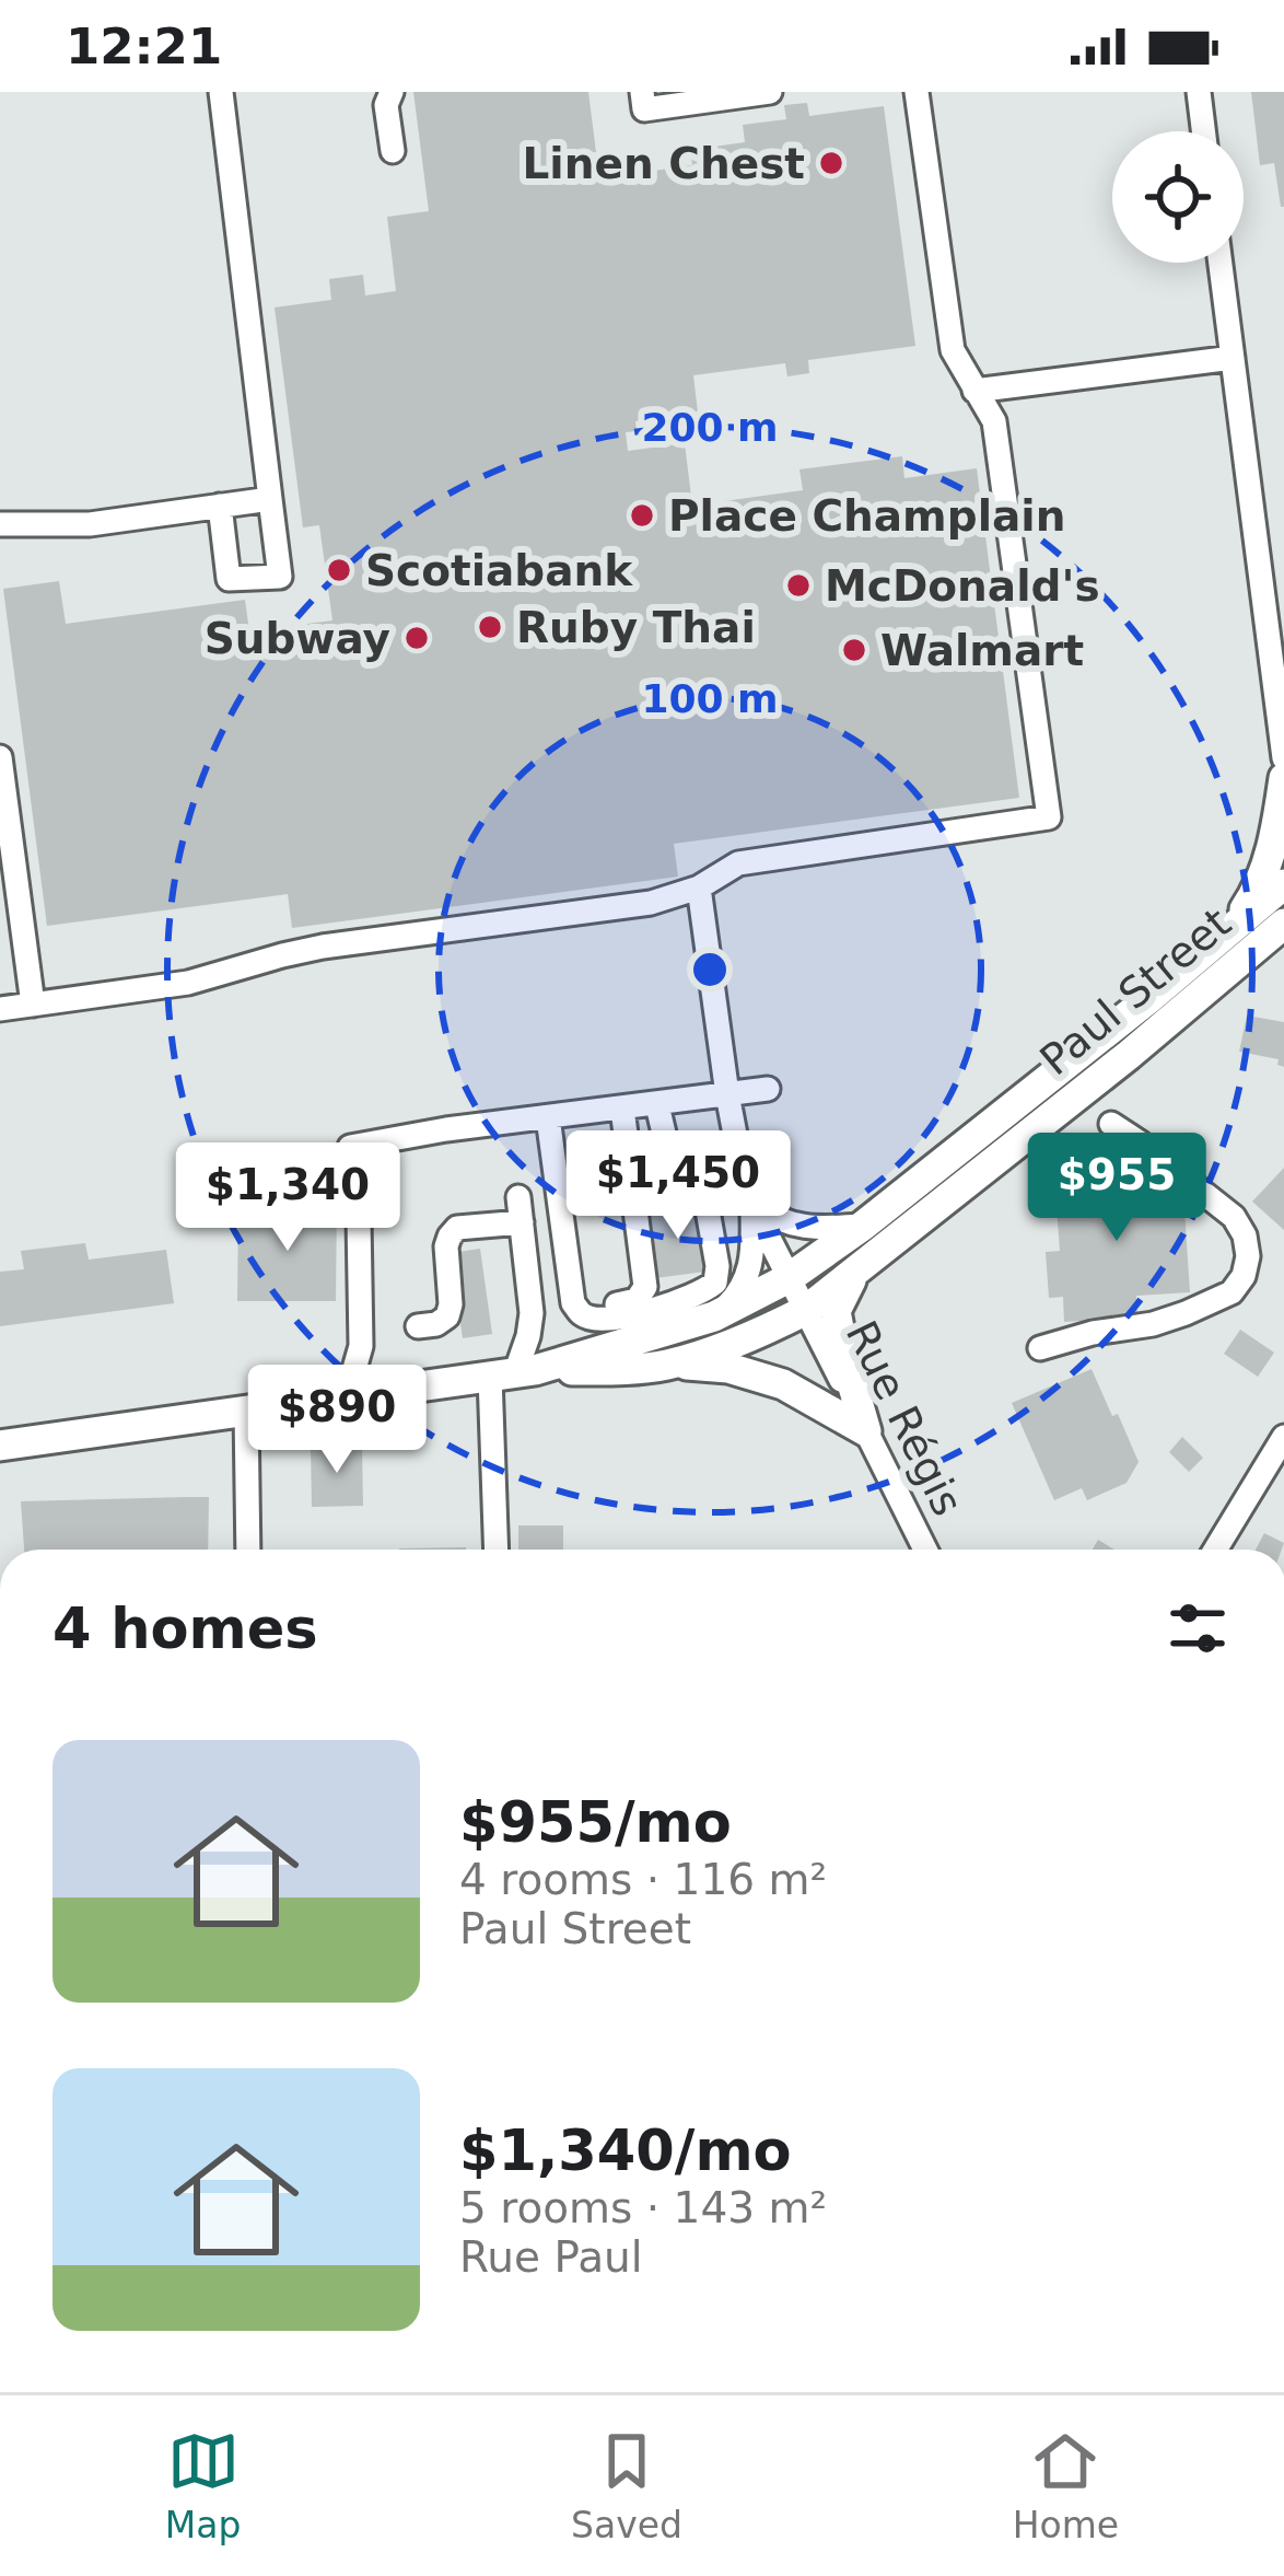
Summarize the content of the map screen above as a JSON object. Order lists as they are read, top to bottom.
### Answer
{
  "streets": {
    "main road": ["Paul Street"],
    "street": ["Rue Régis"]
  },
  "crossings": [
    ["Paul Street", "Rue Régis"]
  ],
  "places": [
    "Linen Chest",
    "Place Champlain",
    "Scotiabank",
    "McDonald's",
    "Ruby Thai",
    "Subway",
    "Walmart"
  ],
  "page": {
    "status": "12:21",
    "price": [
      "$1,450",
      "$955",
      "$1,340",
      "$890"
    ],
    "heading": "4 homes",
    "list": [
      {
        "name": "$955/mo",
        "note": "4 rooms · 116 m² · Paul Street"
      },
      {
        "name": "$1,340/mo",
        "note": "5 rooms · 143 m² · Rue Paul"
      }
    ],
    "tabs": ["Map", "Saved", "Home"]
  },
  "rings": ["200 m", "100 m"]
}
